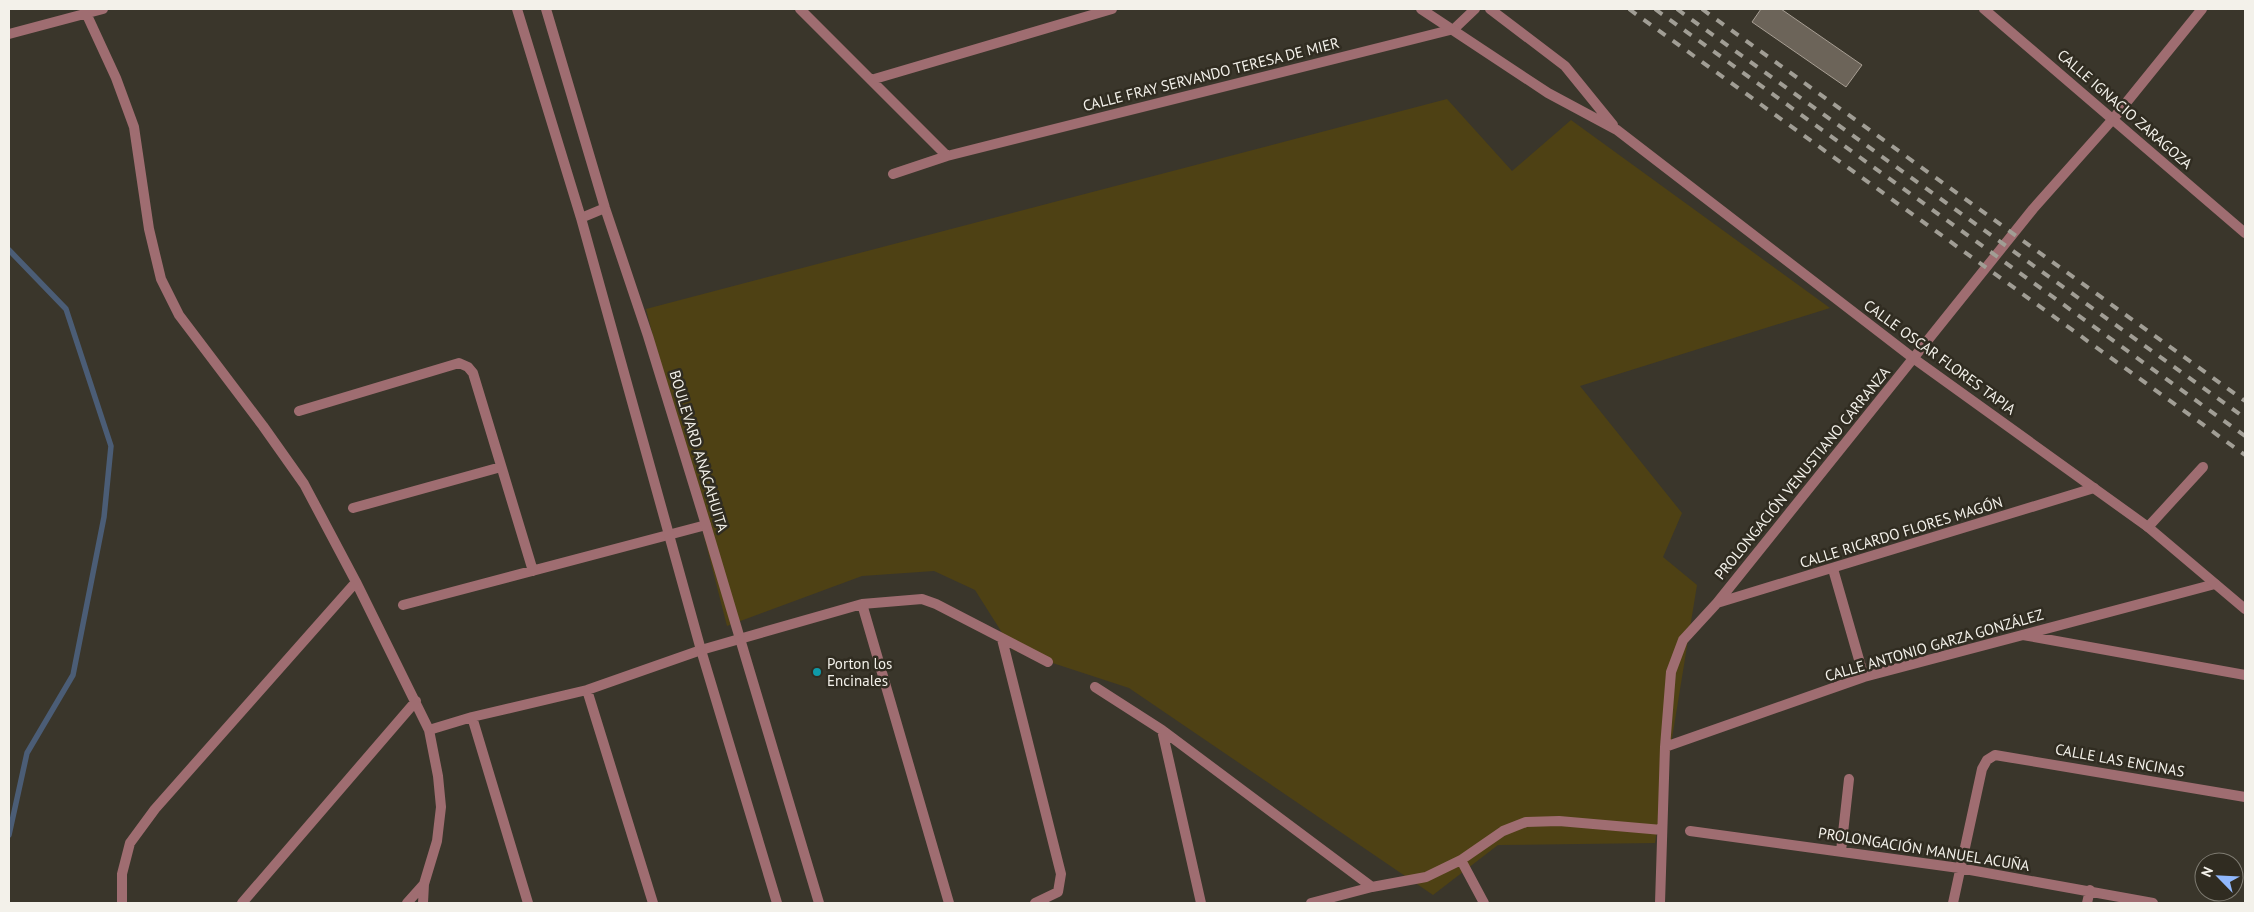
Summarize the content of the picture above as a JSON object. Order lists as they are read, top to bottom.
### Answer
{
  "streets": {
    "street": [
      "CALLE FRAY SERVANDO TERESA DE MIER",
      "CALLE IGNACIO ZARAGOZA",
      "CALLE OSCAR FLORES TAPIA",
      "BOULEVARD ANACAHUITA",
      "PROLONGACIÓN VENUSTIANO CARRANZA",
      "CALLE RICARDO FLORES MAGÓN",
      "CALLE ANTONIO GARZA GONZÁLEZ",
      "CALLE LAS ENCINAS",
      "PROLONGACIÓN MANUEL ACUÑA"
    ]
  },
  "crossings": [
    ["CALLE FRAY SERVANDO TERESA DE MIER", "CALLE OSCAR FLORES TAPIA"],
    ["CALLE IGNACIO ZARAGOZA", "PROLONGACIÓN VENUSTIANO CARRANZA"],
    ["CALLE OSCAR FLORES TAPIA", "PROLONGACIÓN VENUSTIANO CARRANZA"],
    ["CALLE OSCAR FLORES TAPIA", "CALLE RICARDO FLORES MAGÓN"],
    ["CALLE OSCAR FLORES TAPIA", "CALLE ANTONIO GARZA GONZÁLEZ"],
    ["PROLONGACIÓN VENUSTIANO CARRANZA", "CALLE RICARDO FLORES MAGÓN"],
    ["PROLONGACIÓN VENUSTIANO CARRANZA", "CALLE ANTONIO GARZA GONZÁLEZ"],
    ["CALLE LAS ENCINAS", "PROLONGACIÓN MANUEL ACUÑA"]
  ],
  "places": ["Porton los Encinales"],
  "north": "top left"
}
